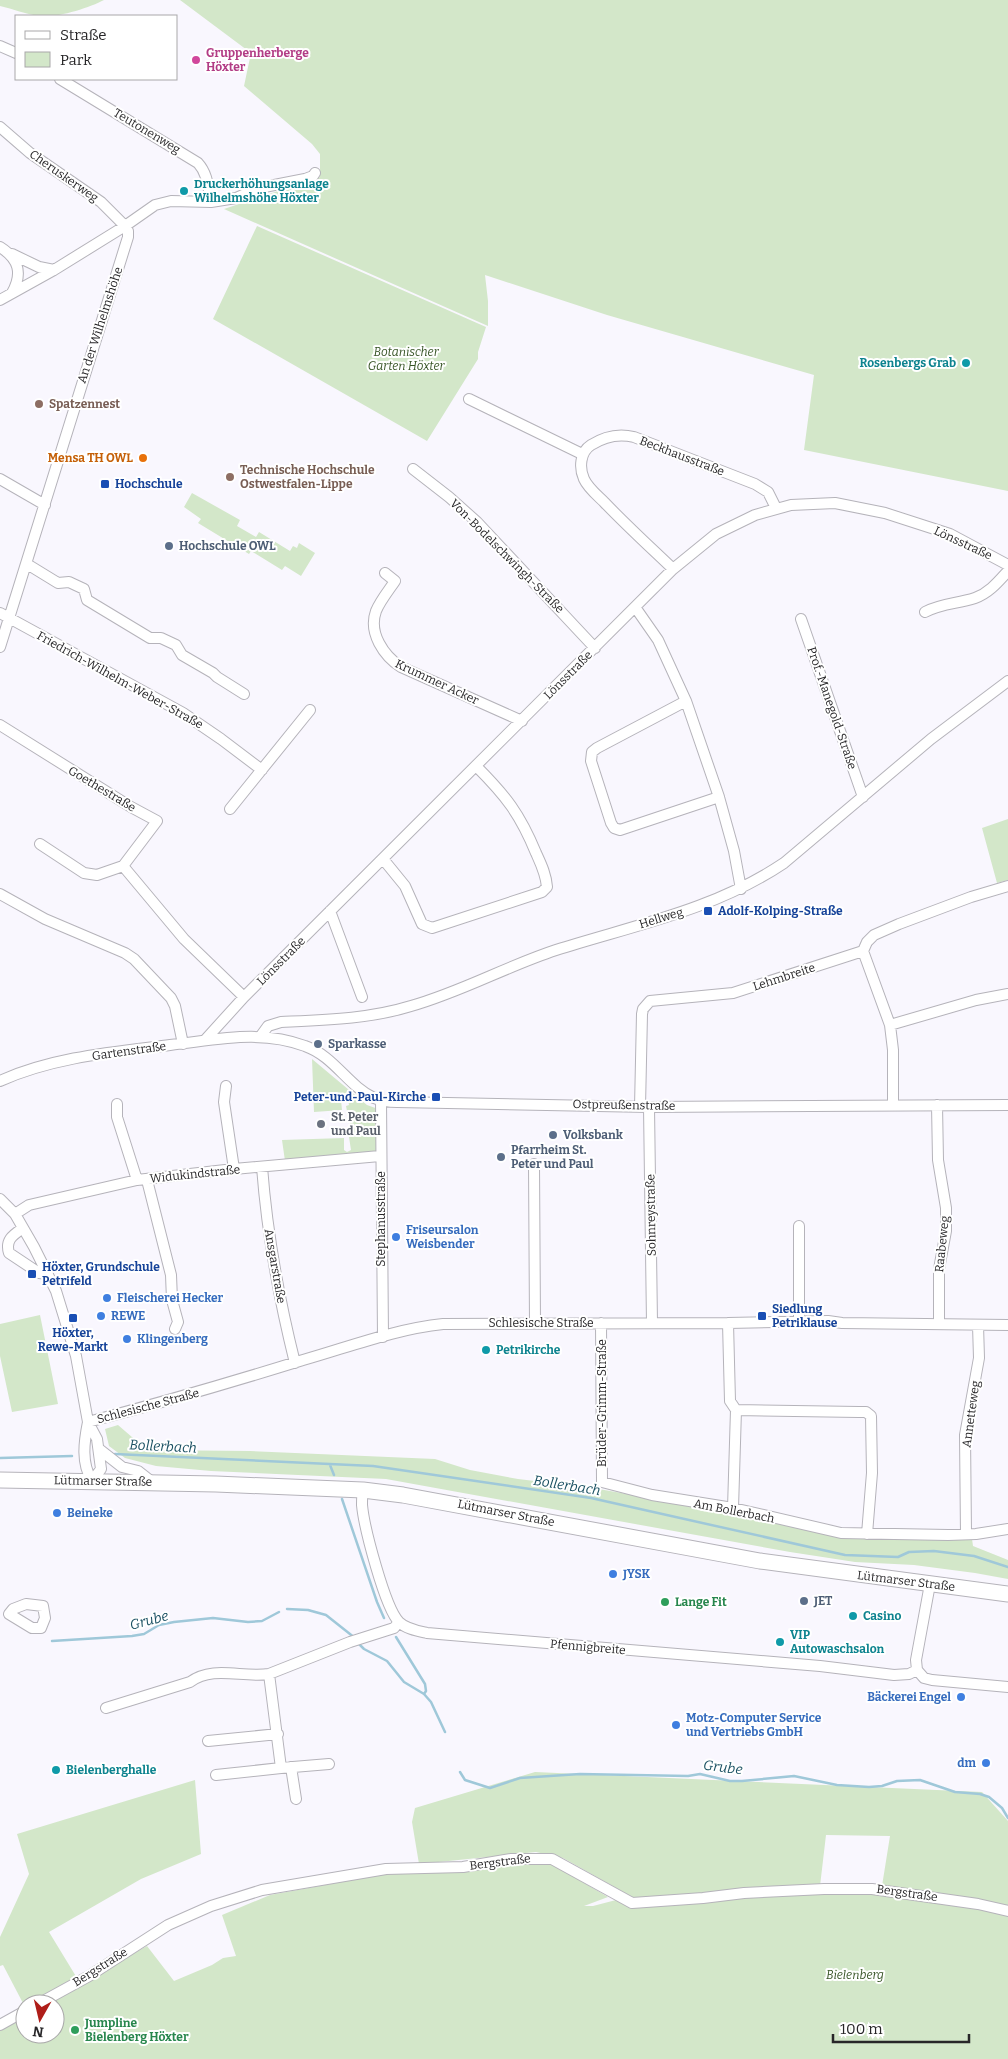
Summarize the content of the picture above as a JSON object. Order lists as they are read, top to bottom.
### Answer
{
  "streets": {
    "main road": ["Lütmarser Straße"],
    "street": [
      "Teutonenweg",
      "Cheruskerweg",
      "An der Wilhelmshöhe",
      "Beckhausstraße",
      "Lönsstraße",
      "Von-Bodelschwingh-Straße",
      "Friedrich-Wilhelm-Weber-Straße",
      "Krummer Acker",
      "Prof.-Manegold-Straße",
      "Goethestraße",
      "Hellweg",
      "Lehmbreite",
      "Gartenstraße",
      "Ostpreußenstraße",
      "Widukindstraße",
      "Sohnreystraße",
      "Stephanusstraße",
      "Raabeweg",
      "Ansgarstraße",
      "Schlesische Straße",
      "Brüder-Grimm-Straße",
      "Annetteweg",
      "Am Bollerbach",
      "Pfennigbreite",
      "Bergstraße"
    ]
  },
  "crossings": [
    ["Cheruskerweg", "An der Wilhelmshöhe"],
    ["An der Wilhelmshöhe", "Friedrich-Wilhelm-Weber-Straße"],
    ["Beckhausstraße", "Lönsstraße"],
    ["Lönsstraße", "Von-Bodelschwingh-Straße"],
    ["Lönsstraße", "Krummer Acker"],
    ["Lönsstraße", "Gartenstraße"],
    ["Prof.-Manegold-Straße", "Hellweg"],
    ["Hellweg", "Gartenstraße"],
    ["Hellweg", "Ostpreußenstraße"],
    ["Lehmbreite", "Ostpreußenstraße"],
    ["Lehmbreite", "Sohnreystraße"],
    ["Gartenstraße", "Ostpreußenstraße"],
    ["Ostpreußenstraße", "Sohnreystraße"],
    ["Ostpreußenstraße", "Stephanusstraße"],
    ["Ostpreußenstraße", "Raabeweg"],
    ["Widukindstraße", "Stephanusstraße"],
    ["Widukindstraße", "Ansgarstraße"],
    ["Sohnreystraße", "Schlesische Straße"],
    ["Stephanusstraße", "Schlesische Straße"],
    ["Raabeweg", "Schlesische Straße"],
    ["Ansgarstraße", "Schlesische Straße"],
    ["Schlesische Straße", "Brüder-Grimm-Straße"],
    ["Schlesische Straße", "Annetteweg"],
    ["Brüder-Grimm-Straße", "Am Bollerbach"],
    ["Annetteweg", "Am Bollerbach"]
  ],
  "water": ["Bollerbach", "Grube"],
  "parks": ["Botanischer Garten Höxter", "Bielenberg"],
  "places": {
    "other": [
      "Gruppenherberge Höxter",
      "Druckerhöhungsanlage Wilhelmshöhe Höxter",
      "Rosenbergs Grab",
      "Spatzennest",
      "Mensa TH OWL",
      "Technische Hochschule Ostwestfalen-Lippe",
      "Hochschule OWL",
      "Sparkasse",
      "St. Peter und Paul",
      "Volksbank",
      "Pfarrheim St. Peter und Paul",
      "Friseursalon Weisbender",
      "Fleischerei Hecker",
      "REWE",
      "Klingenberg",
      "Petrikirche",
      "Beineke",
      "JYSK",
      "JET",
      "Lange Fit",
      "Casino",
      "VIP Autowaschsalon",
      "Bäckerei Engel",
      "Motz-Computer Service und Vertriebs GmbH",
      "dm",
      "Bielenberghalle",
      "Jumpline Bielenberg Höxter"
    ],
    "transit": [
      "Hochschule",
      "Adolf-Kolping-Straße",
      "Peter-und-Paul-Kirche",
      "Höxter, Grundschule Petrifeld",
      "Siedlung Petriklause",
      "Höxter, Rewe-Markt"
    ]
  },
  "legend": ["Straße", "Park"],
  "scale_bar": "100 m",
  "north": "bottom"
}
